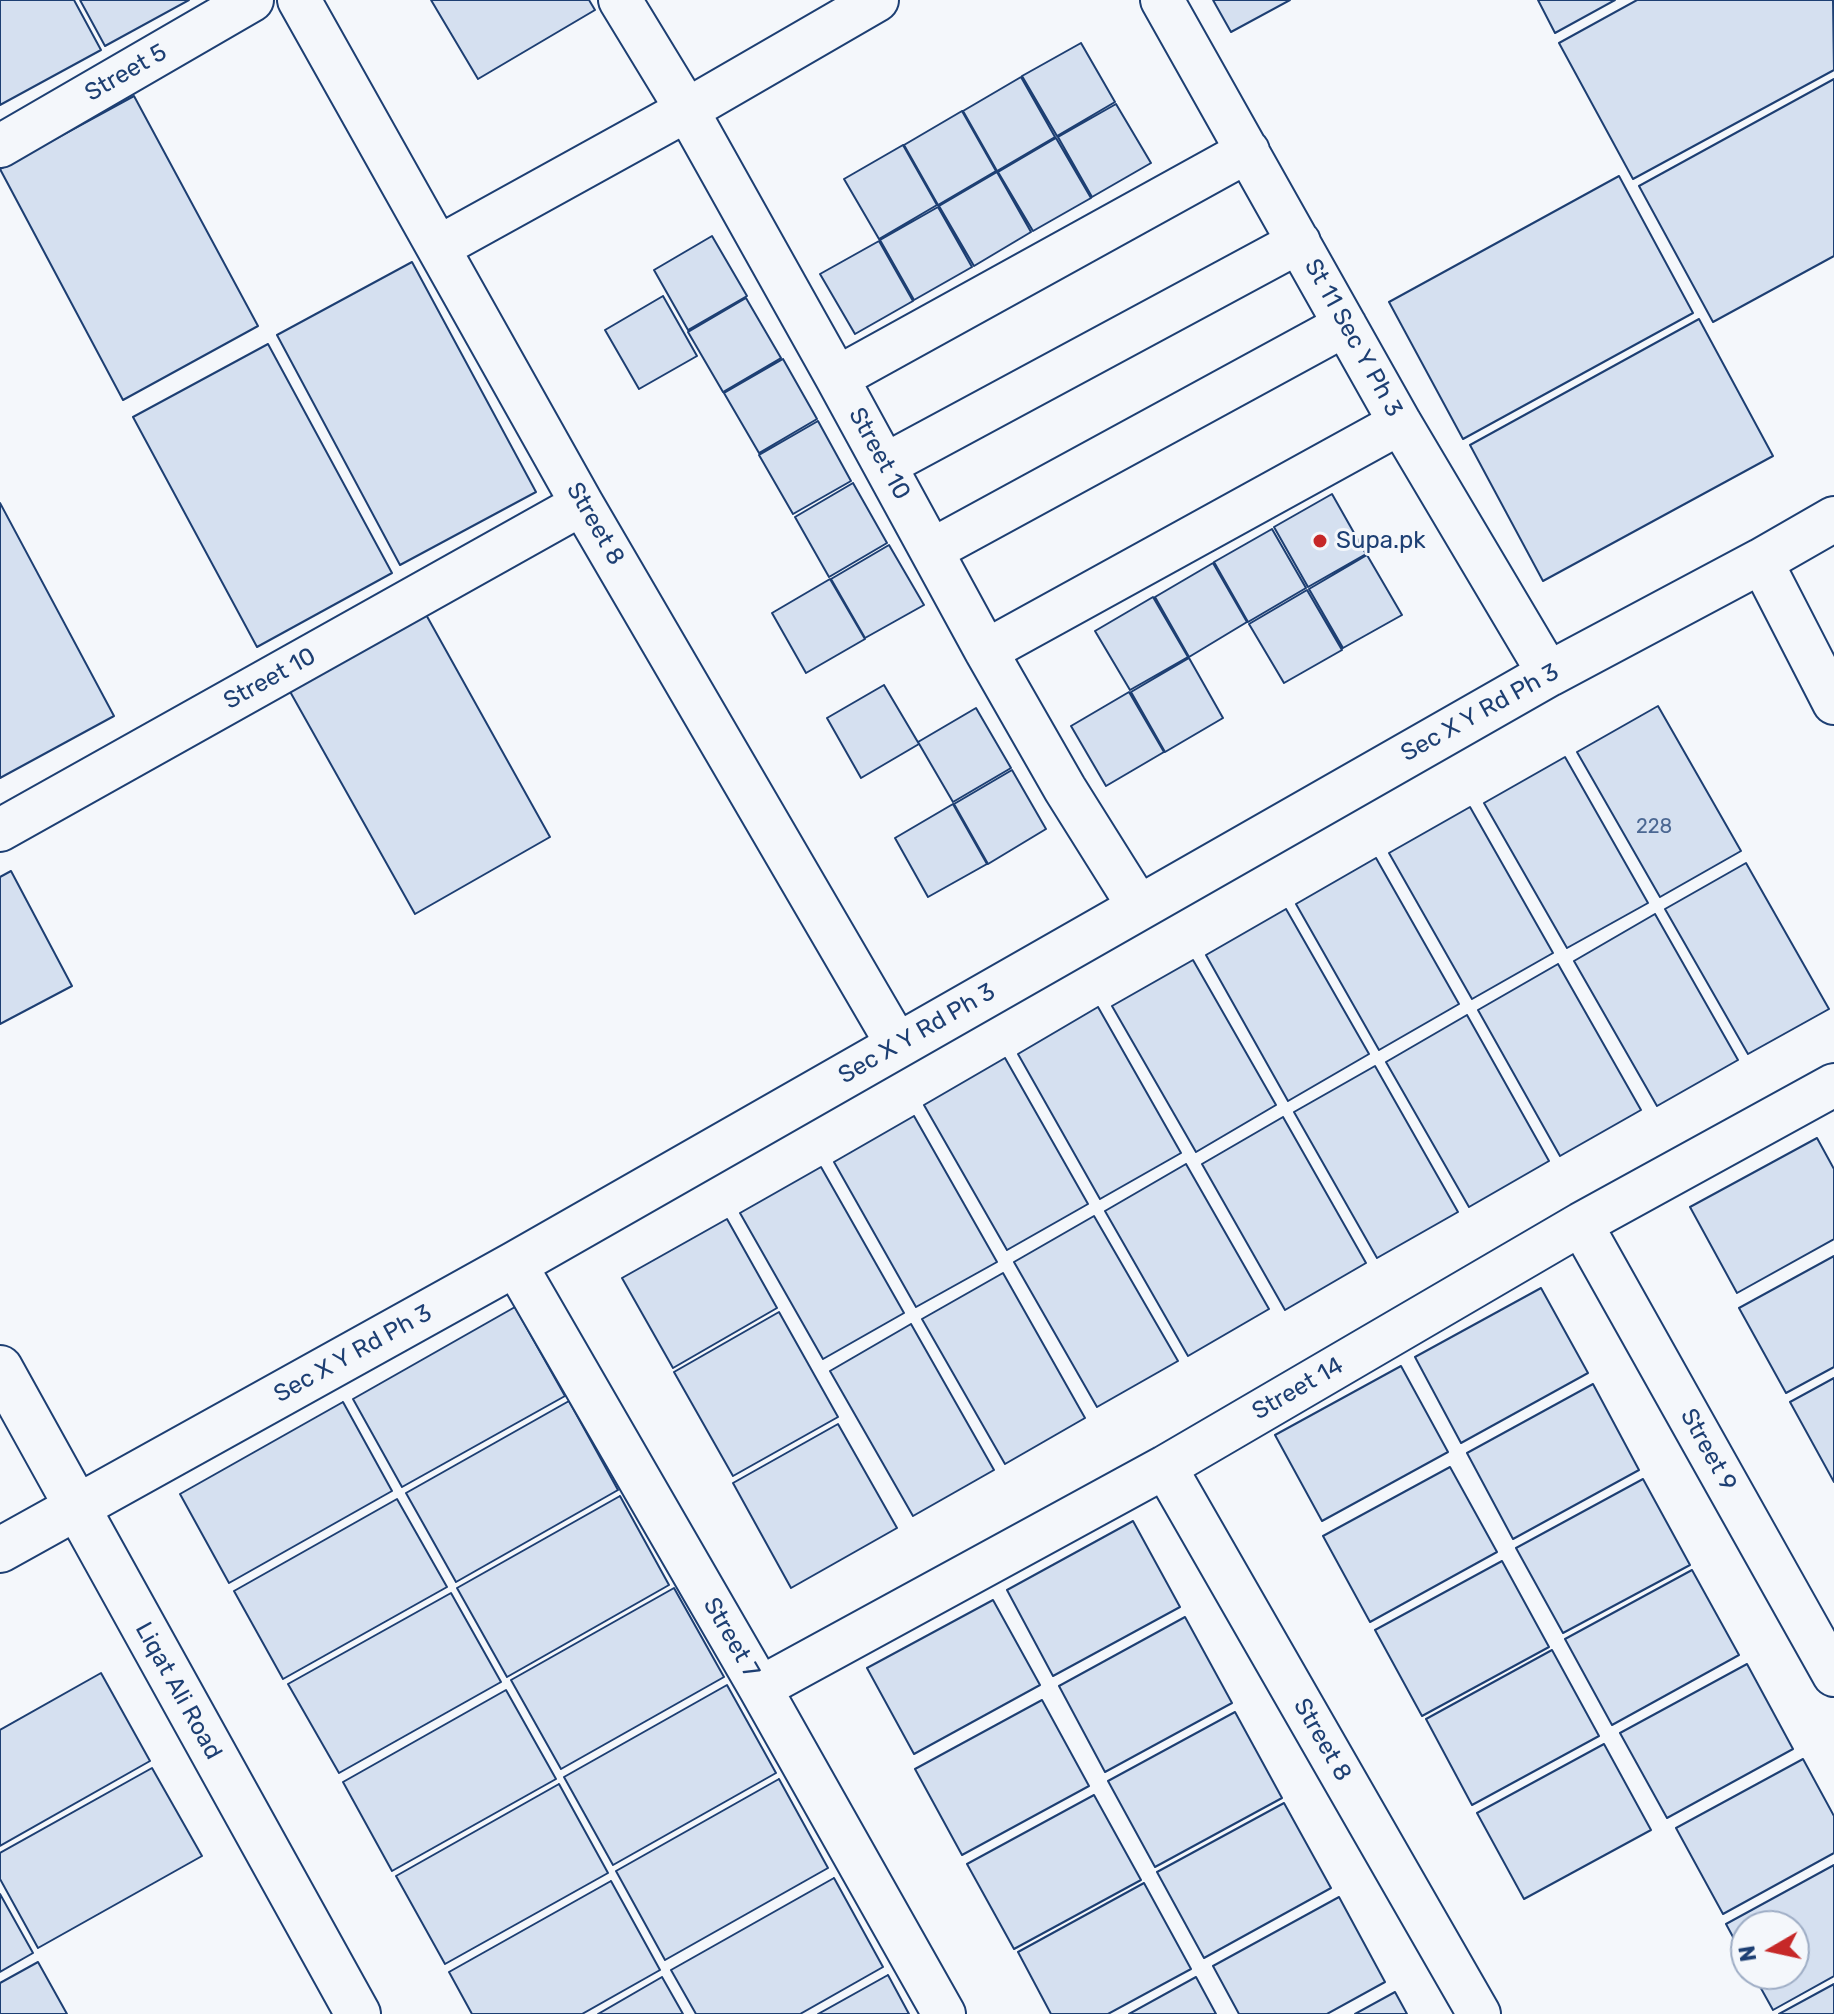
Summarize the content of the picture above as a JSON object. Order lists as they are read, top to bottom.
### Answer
{
  "streets": {
    "street": [
      "Street 5",
      "St 11 Sec Y Ph 3",
      "Street 10",
      "Street 8",
      "Sec X Y Rd Ph 3",
      "Street 14",
      "Street 9",
      "Street 7",
      "Liqat Ali Road"
    ]
  },
  "crossings": [
    ["St 11 Sec Y Ph 3", "Sec X Y Rd Ph 3"],
    ["Street 10", "Street 8"],
    ["Street 10", "Sec X Y Rd Ph 3"],
    ["Street 8", "Sec X Y Rd Ph 3"],
    ["Street 8", "Street 14"],
    ["Sec X Y Rd Ph 3", "Street 7"],
    ["Sec X Y Rd Ph 3", "Liqat Ali Road"],
    ["Street 14", "Street 9"],
    ["Street 14", "Street 7"]
  ],
  "places": ["Supa.pk"],
  "house_numbers": ["228"],
  "north": "left"
}
